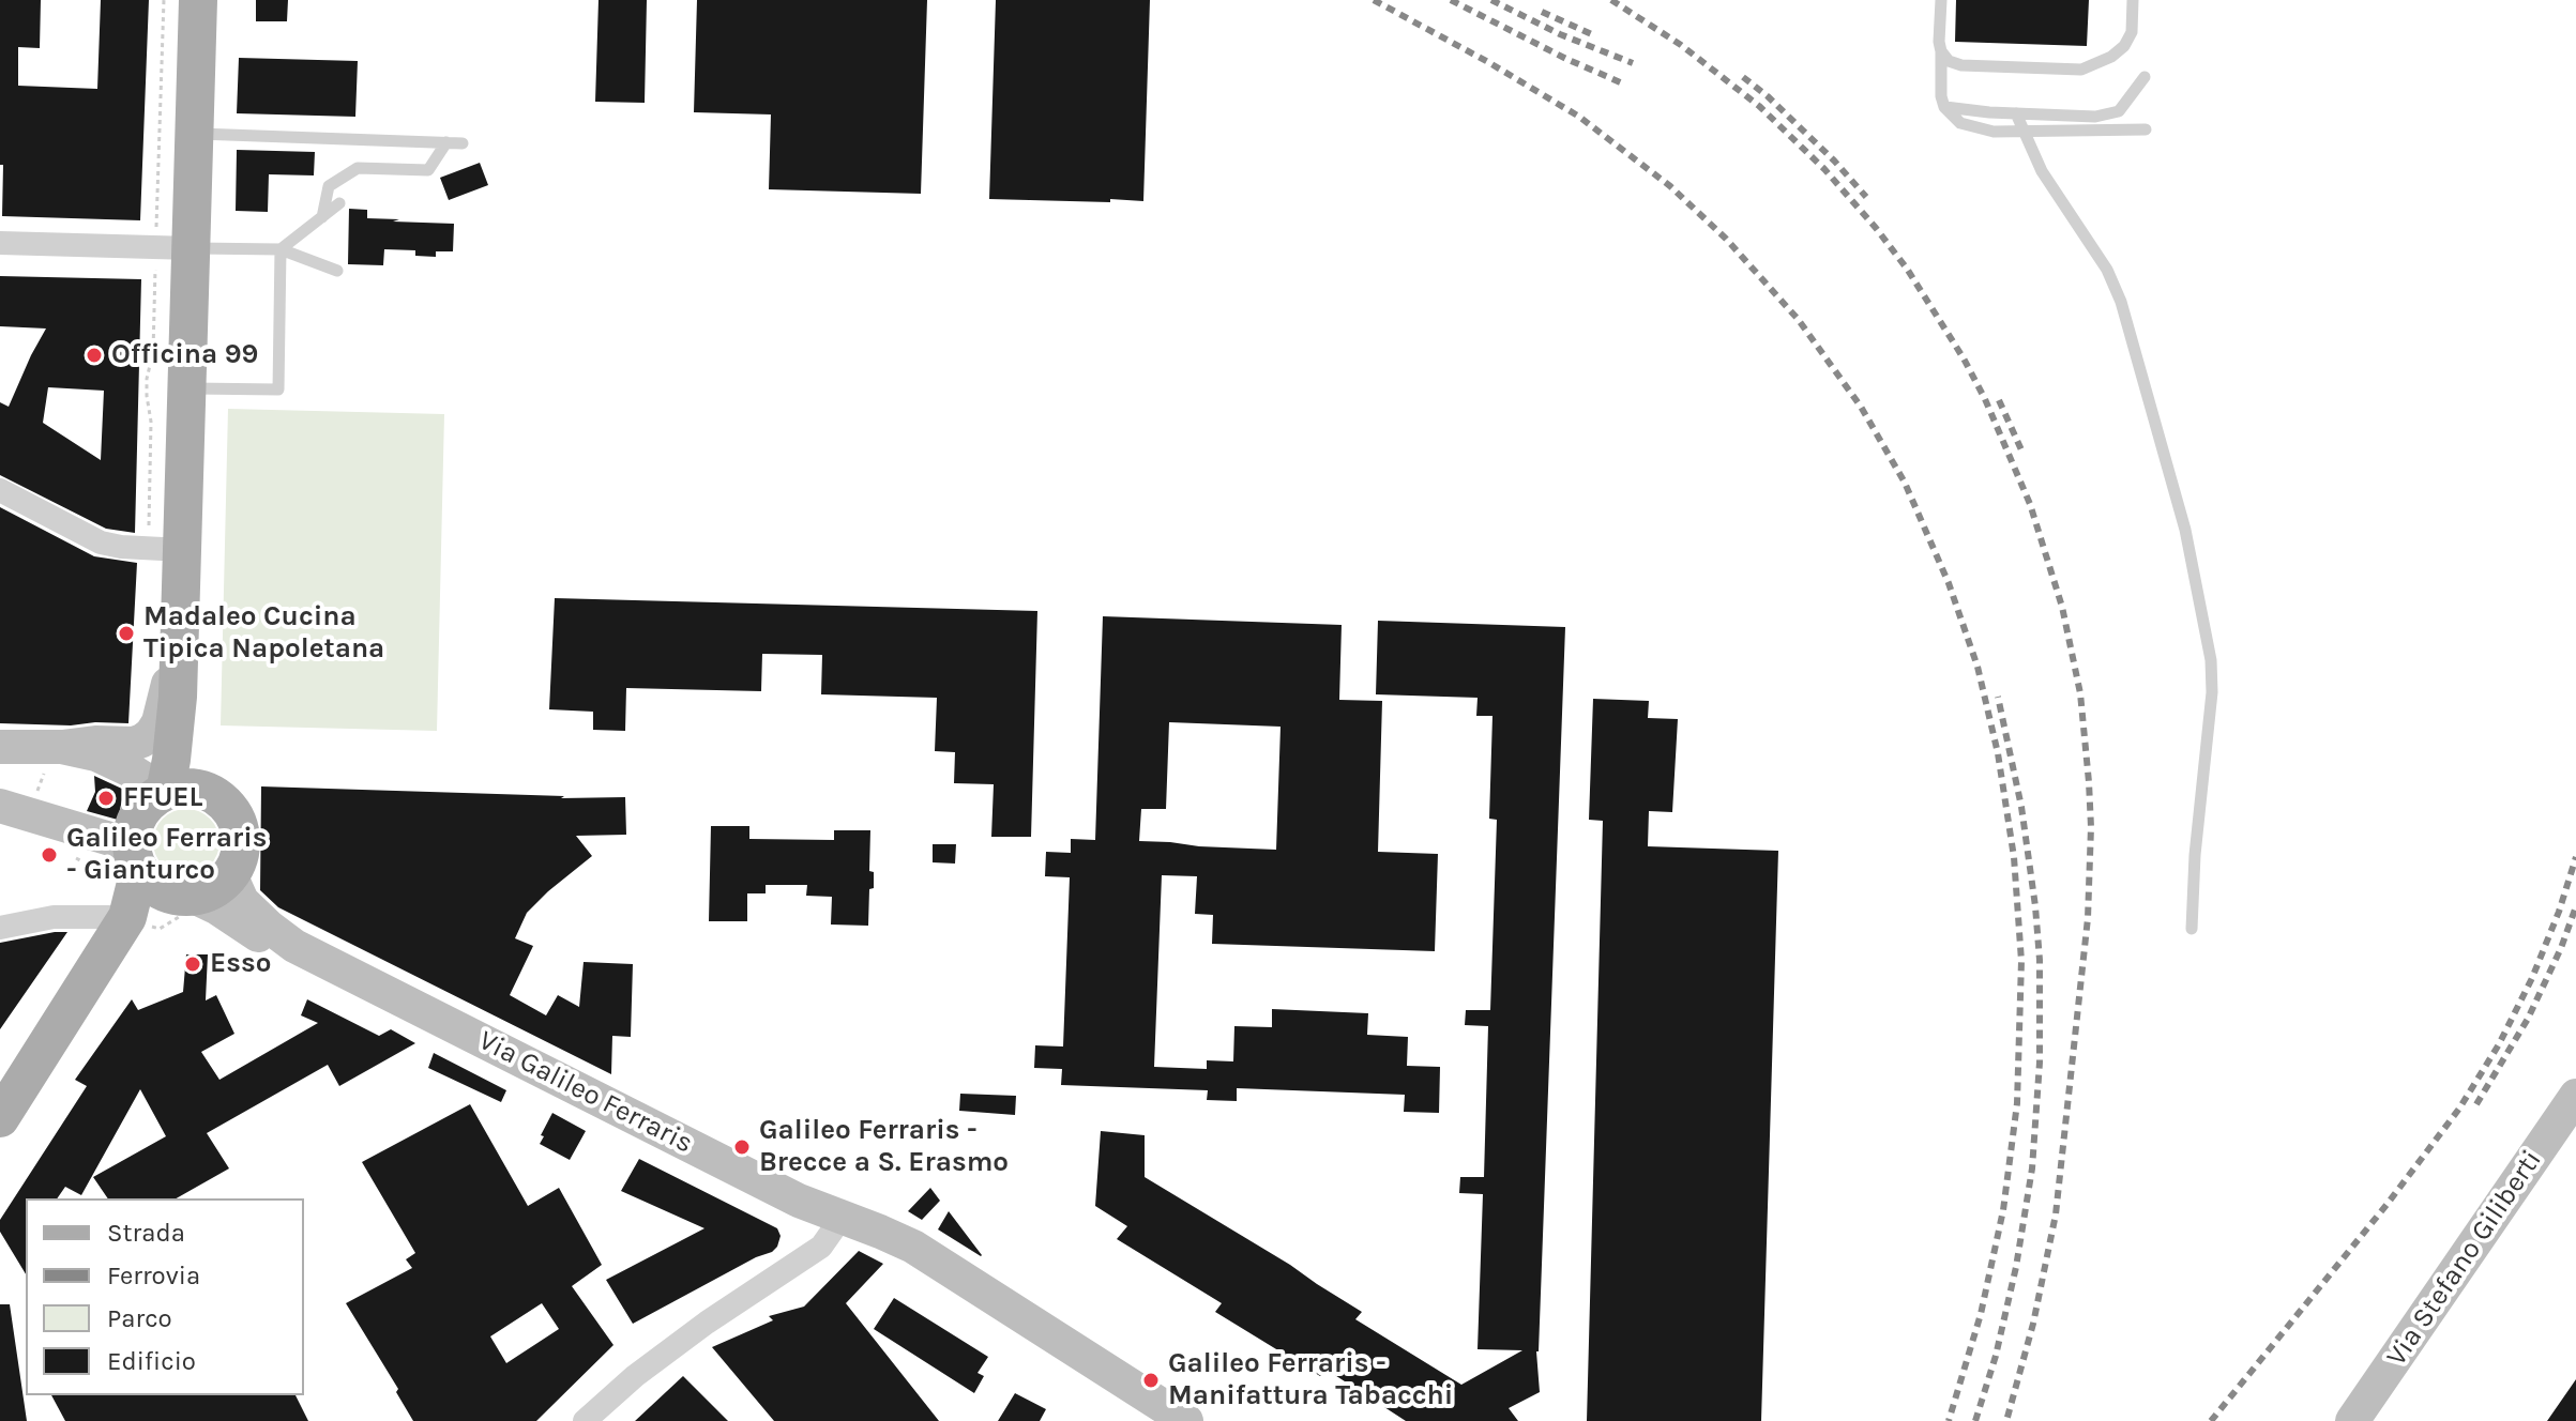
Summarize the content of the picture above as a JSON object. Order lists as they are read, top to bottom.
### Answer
{
  "streets": {
    "main road": ["Via Galileo Ferraris", "Via Stefano Giliberti"]
  },
  "places": [
    "Officina 99",
    "Madaleo Cucina Tipica Napoletana",
    "FFUEL",
    "Galileo Ferraris - Gianturco",
    "Esso",
    "Galileo Ferraris - Brecce a S. Erasmo",
    "Galileo Ferraris - Manifattura Tabacchi"
  ],
  "legend": [
    "Strada",
    "Ferrovia",
    "Parco",
    "Edificio"
  ]
}
